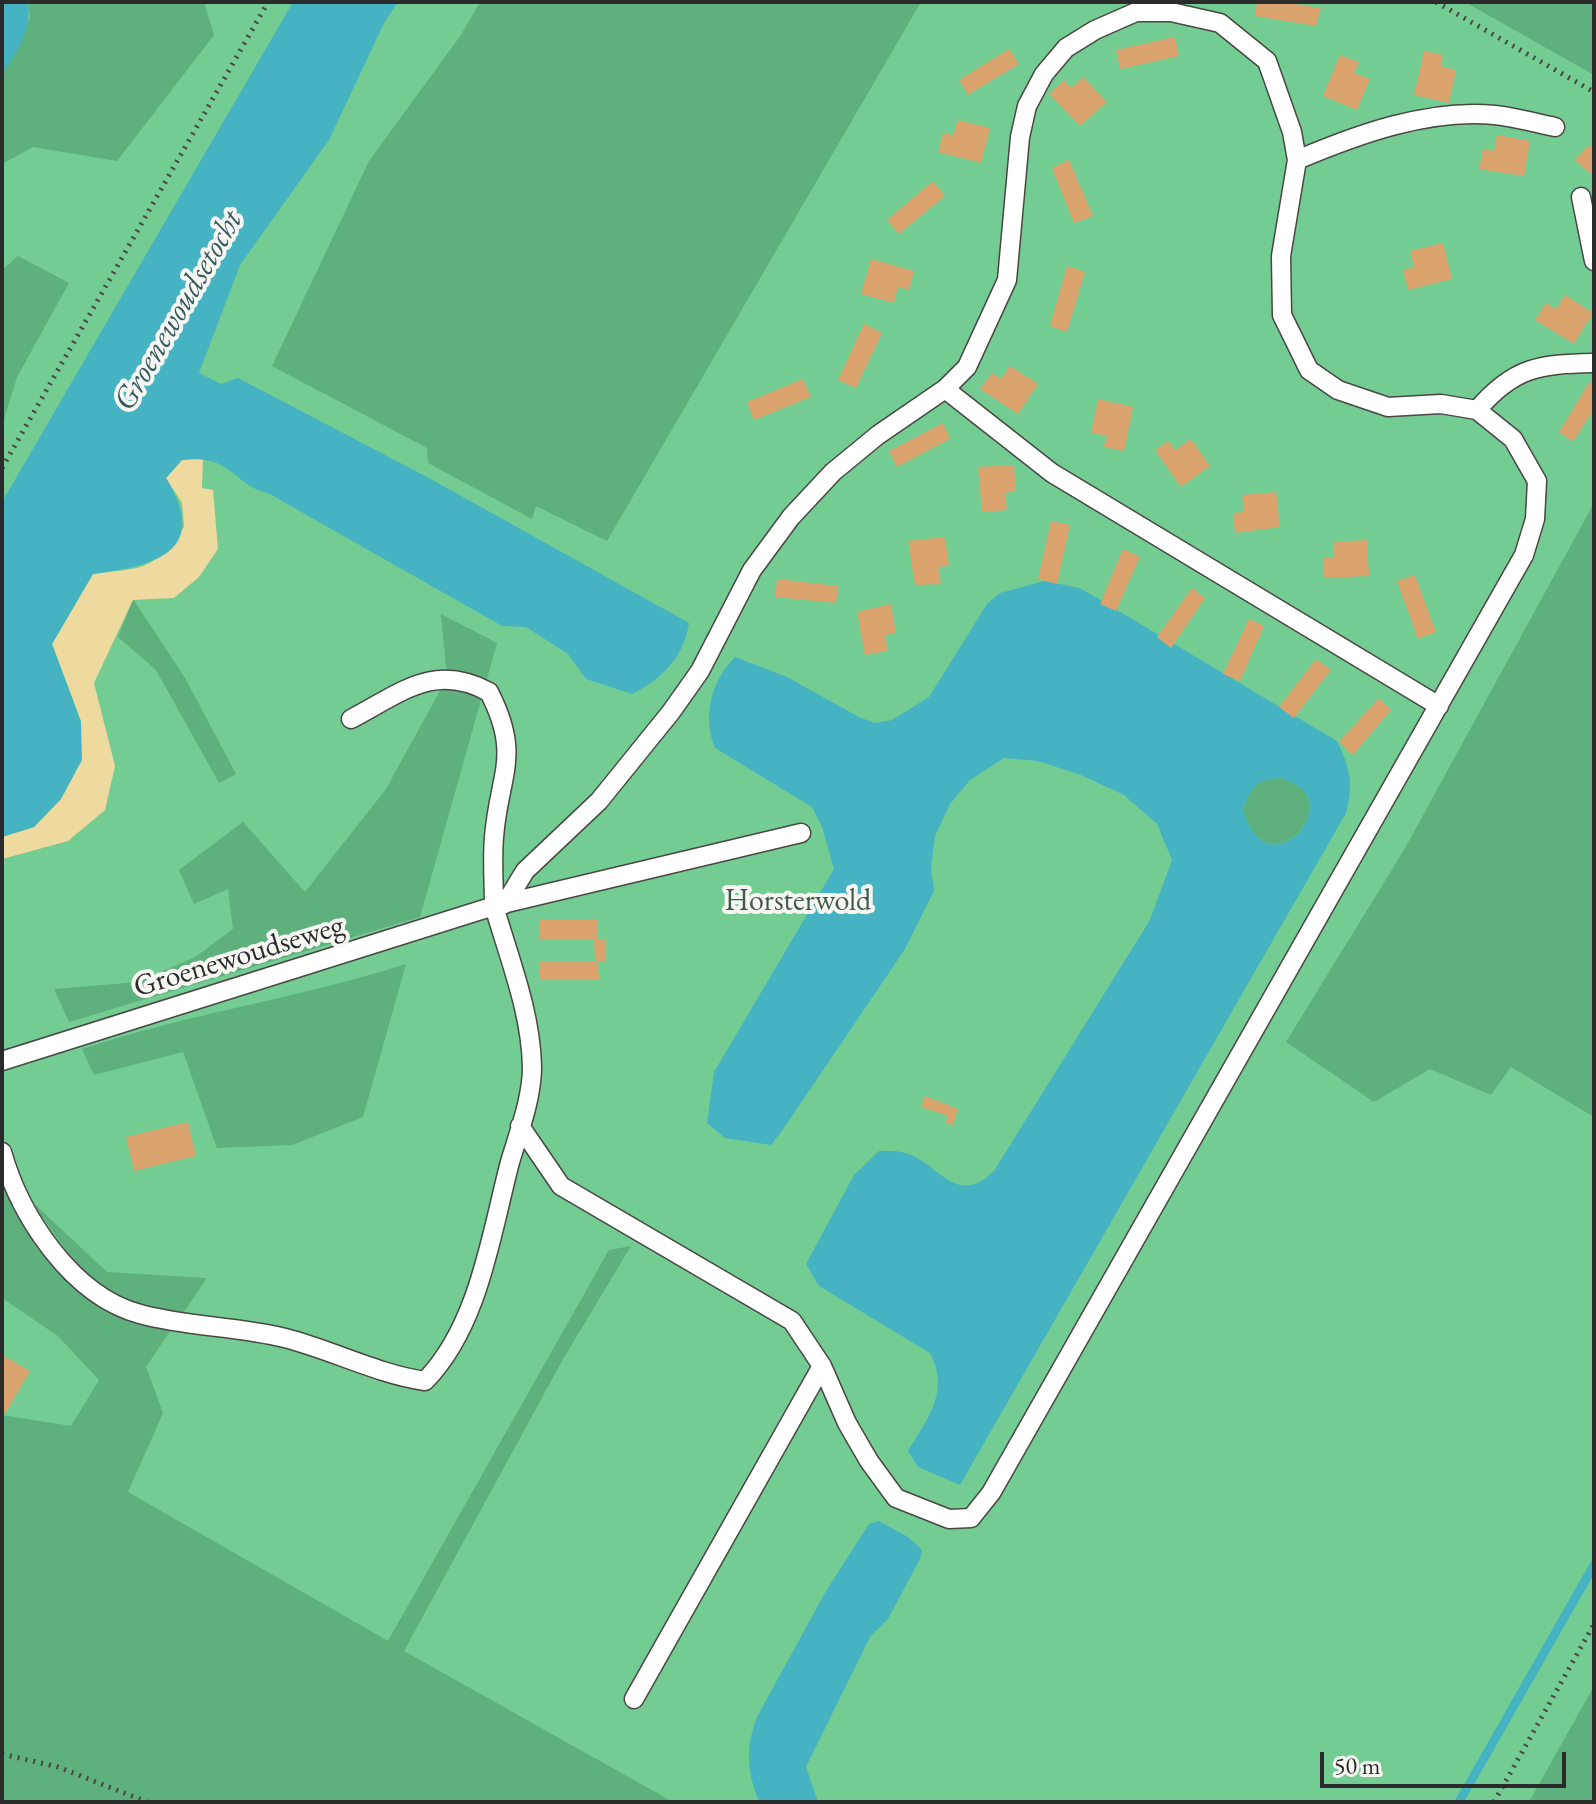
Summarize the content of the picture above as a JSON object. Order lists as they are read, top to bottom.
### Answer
{
  "streets": {
    "lane": ["Groenewoudseweg"]
  },
  "water": ["Groenewoudsetocht"],
  "parks": ["Horsterwold"],
  "scale_bar": "50 m"
}
